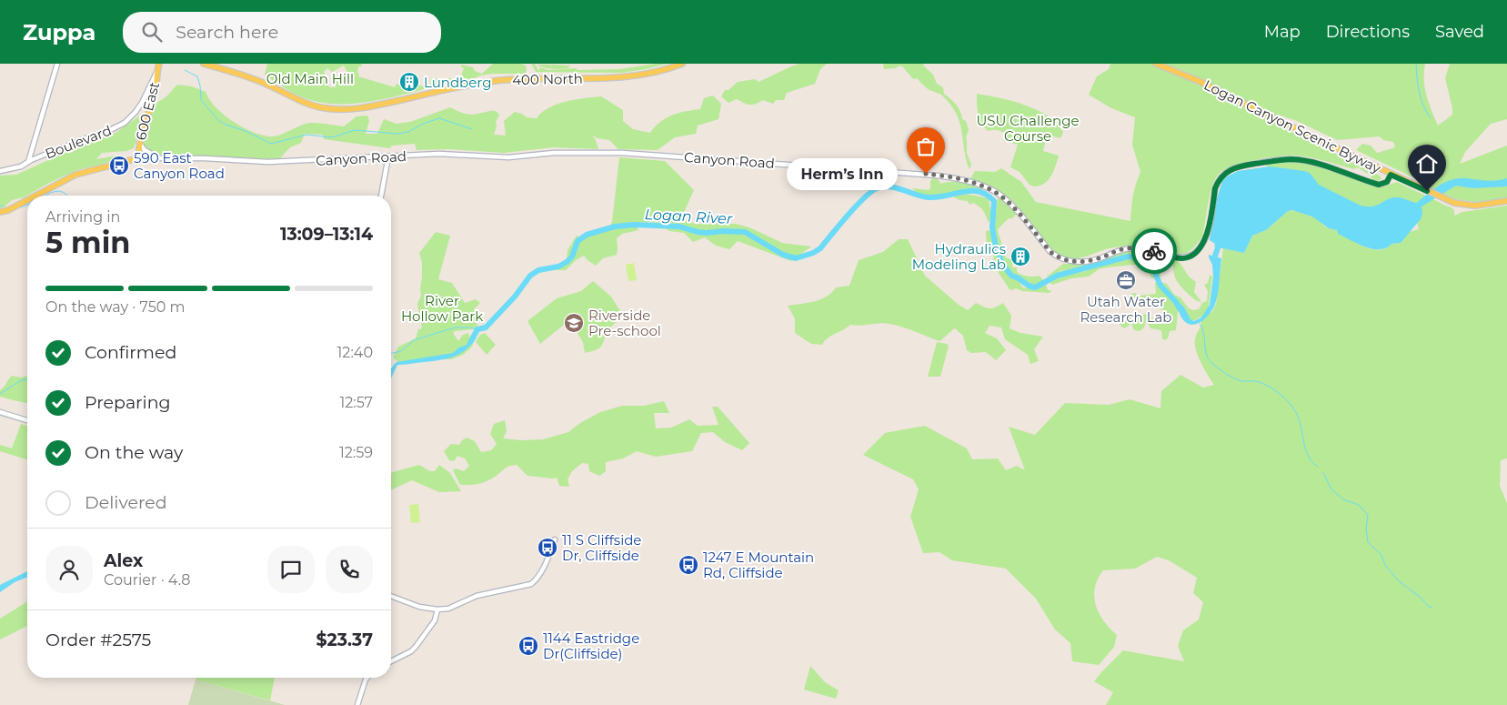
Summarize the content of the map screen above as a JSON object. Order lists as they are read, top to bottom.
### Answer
{
  "streets": {
    "main road": [
      "400 North",
      "600 East",
      "Logan Canyon Scenic Byway",
      "Canyon Road"
    ],
    "street": ["Boulevard"]
  },
  "crossings": [
    ["600 East", "Boulevard"],
    ["600 East", "Canyon Road"],
    ["Logan Canyon Scenic Byway", "Canyon Road"]
  ],
  "water": ["Logan River"],
  "parks": ["Old Main Hill", "USU Challenge Course", "River Hollow Park"],
  "places": {
    "building": ["Lundberg", "Hydraulics Modeling Lab"],
    "bus stop": [
      "590 East Canyon Road",
      "11 S Cliffside Dr, Cliffside",
      "1247 E Mountain Rd, Cliffside",
      "1144 Eastridge Dr(Cliffside)"
    ],
    "other": ["Herm’s Inn"],
    "office": ["Utah Water Research Lab"],
    "school or university": ["Riverside Pre-school"]
  },
  "page": {
    "header": "Zuppa",
    "search": "Search here",
    "nav": ["Map", "Directions", "Saved"],
    "bubble": "Herm’s Inn",
    "heading": ["5 min", "Arriving in", "13:09–13:14"],
    "panel": [
      "Alex",
      "Courier · 4.8",
      "Order #2575",
      "$23.37"
    ],
    "bar": "On the way · 750 m",
    "list": [
      ["Confirmed", "12:40"],
      ["Preparing", "12:57"],
      ["On the way", "12:59"],
      "Delivered"
    ]
  }
}
